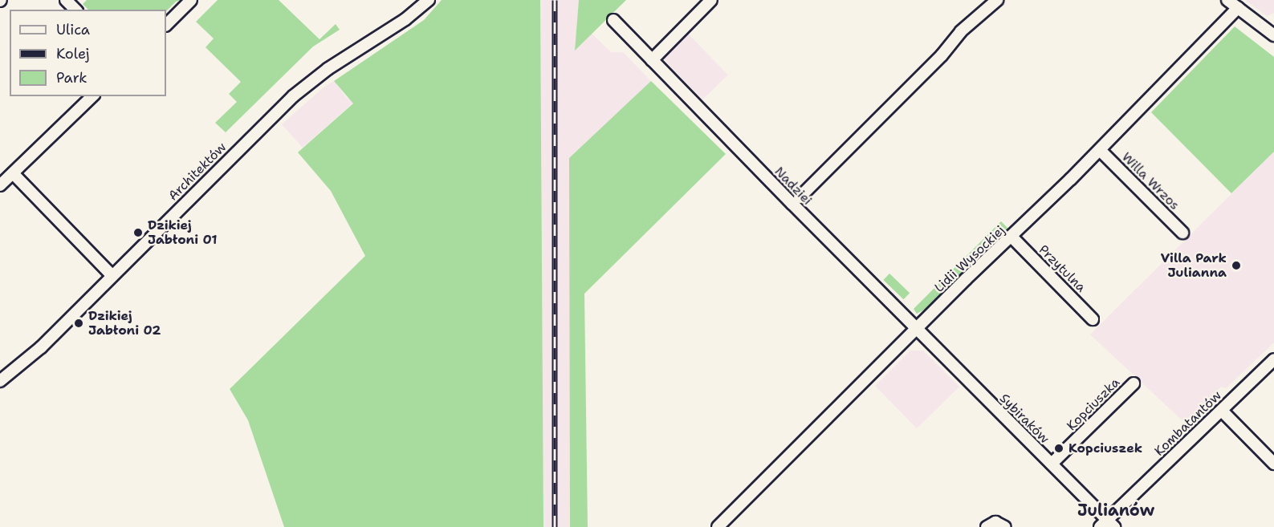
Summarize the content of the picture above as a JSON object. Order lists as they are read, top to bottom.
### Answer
{
  "streets": {
    "street": [
      "Architektów",
      "Willa Wrzos",
      "Nadziei",
      "Lidii Wysockiej",
      "Przytulna",
      "Kopciuszka",
      "Sybiraków",
      "Kombatantów"
    ]
  },
  "crossings": [
    ["Willa Wrzos", "Lidii Wysockiej"],
    ["Nadziei", "Lidii Wysockiej"],
    ["Nadziei", "Sybiraków"],
    ["Lidii Wysockiej", "Przytulna"],
    ["Lidii Wysockiej", "Sybiraków"],
    ["Kopciuszka", "Sybiraków"],
    ["Sybiraków", "Kombatantów"]
  ],
  "districts": ["Julianów"],
  "places": [
    "Dzikiej Jabłoni 01",
    "Villa Park Julianna",
    "Dzikiej Jabłoni 02",
    "Kopciuszek"
  ],
  "legend": ["Ulica", "Kolej", "Park"]
}
